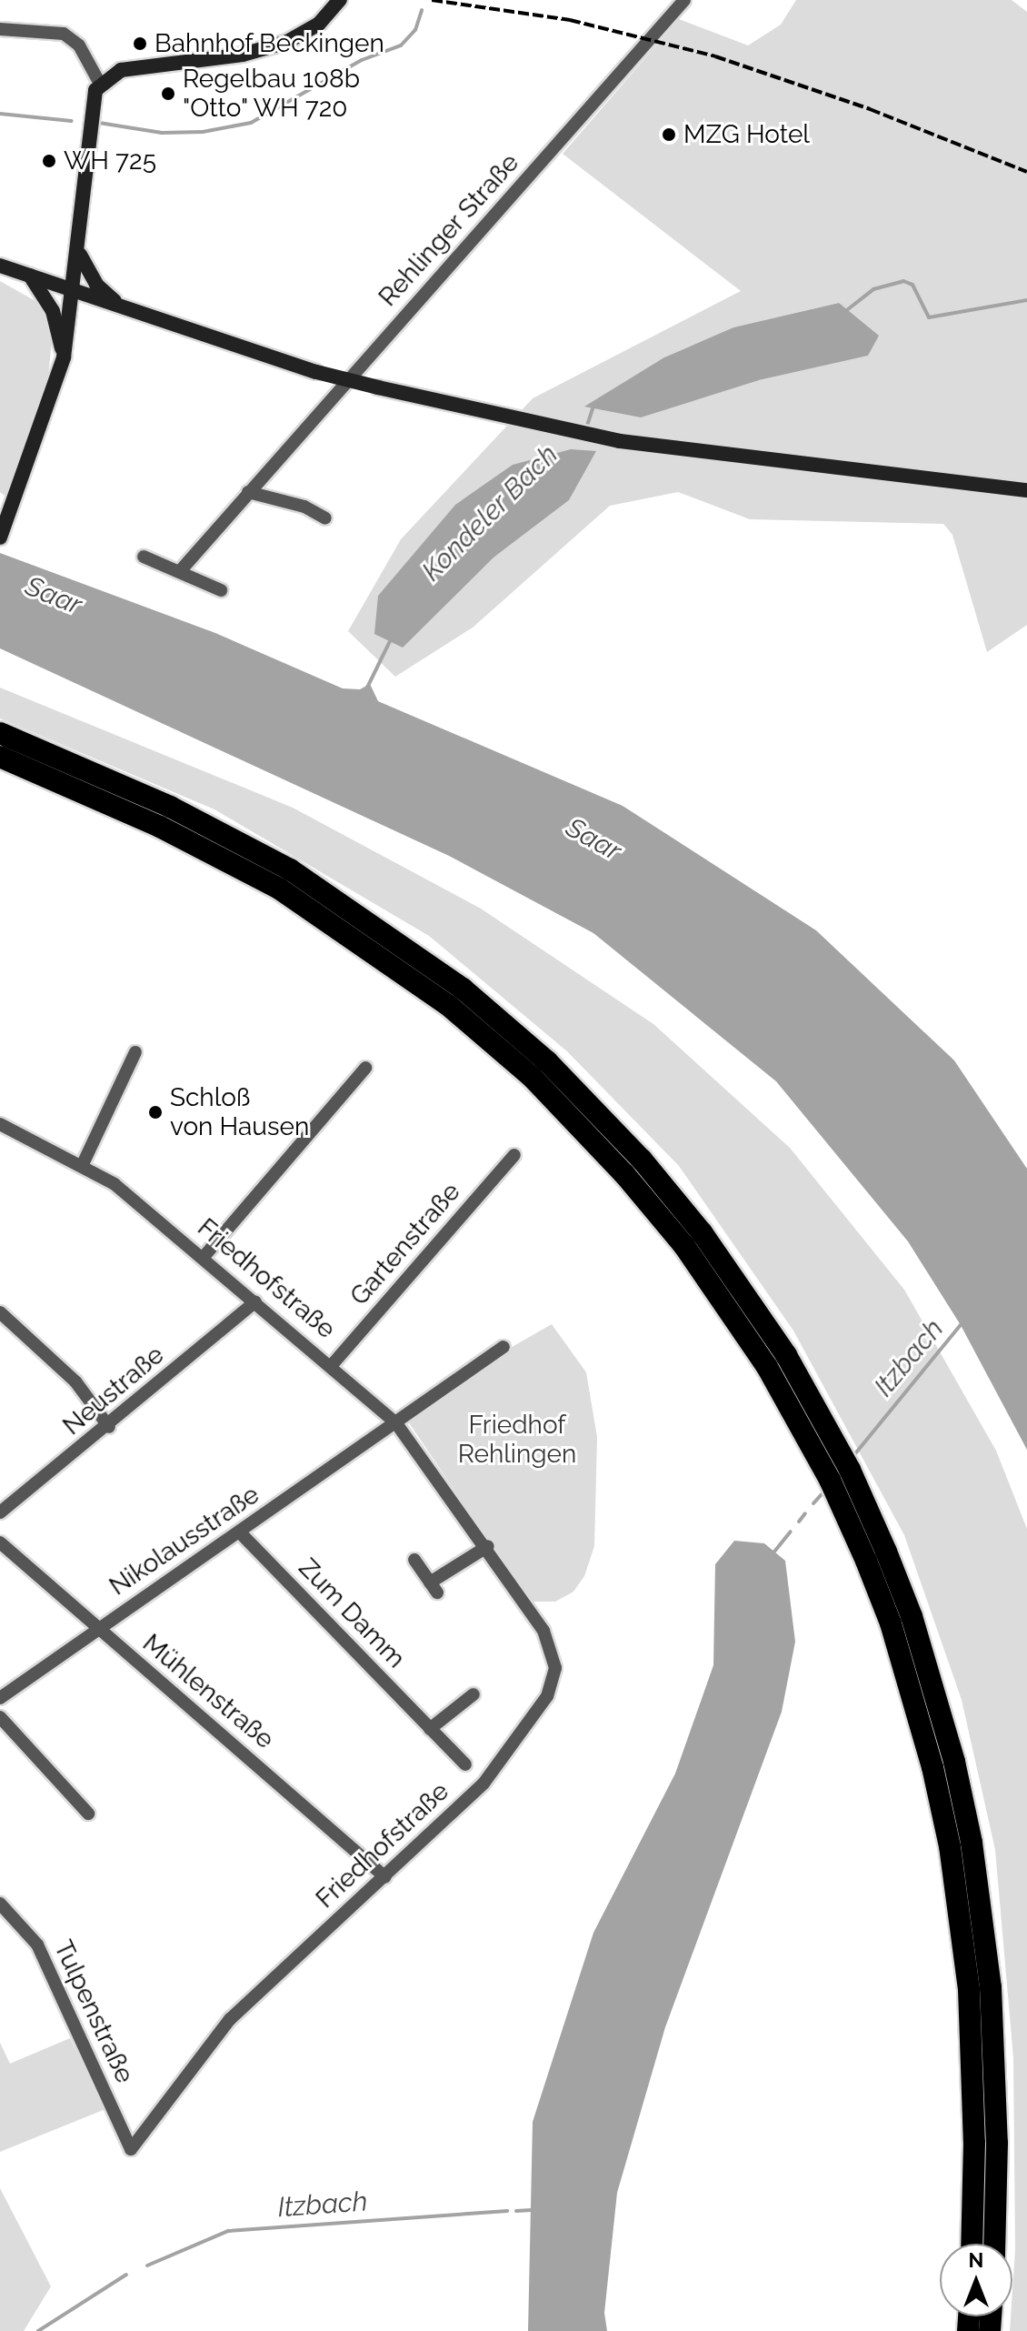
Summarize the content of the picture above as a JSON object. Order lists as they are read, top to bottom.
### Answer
{
  "streets": {
    "street": [
      "Rehlinger Straße",
      "Gartenstraße",
      "Friedhofstraße",
      "Neustraße",
      "Nikolausstraße",
      "Zum Damm",
      "Mühlenstraße",
      "Tulpenstraße"
    ]
  },
  "crossings": [
    ["Gartenstraße", "Friedhofstraße"],
    ["Friedhofstraße", "Neustraße"],
    ["Friedhofstraße", "Nikolausstraße"],
    ["Friedhofstraße", "Mühlenstraße"],
    ["Friedhofstraße", "Tulpenstraße"],
    ["Nikolausstraße", "Zum Damm"],
    ["Nikolausstraße", "Mühlenstraße"]
  ],
  "water": ["Kondeler Bach", "Saar", "Itzbach"],
  "parks": ["Friedhof Rehlingen"],
  "places": [
    "Bahnhof Beckingen",
    "Regelbau 108b \"Otto\" WH 720",
    "MZG Hotel",
    "WH 725",
    "Schloß von Hausen"
  ],
  "north": "top"
}
